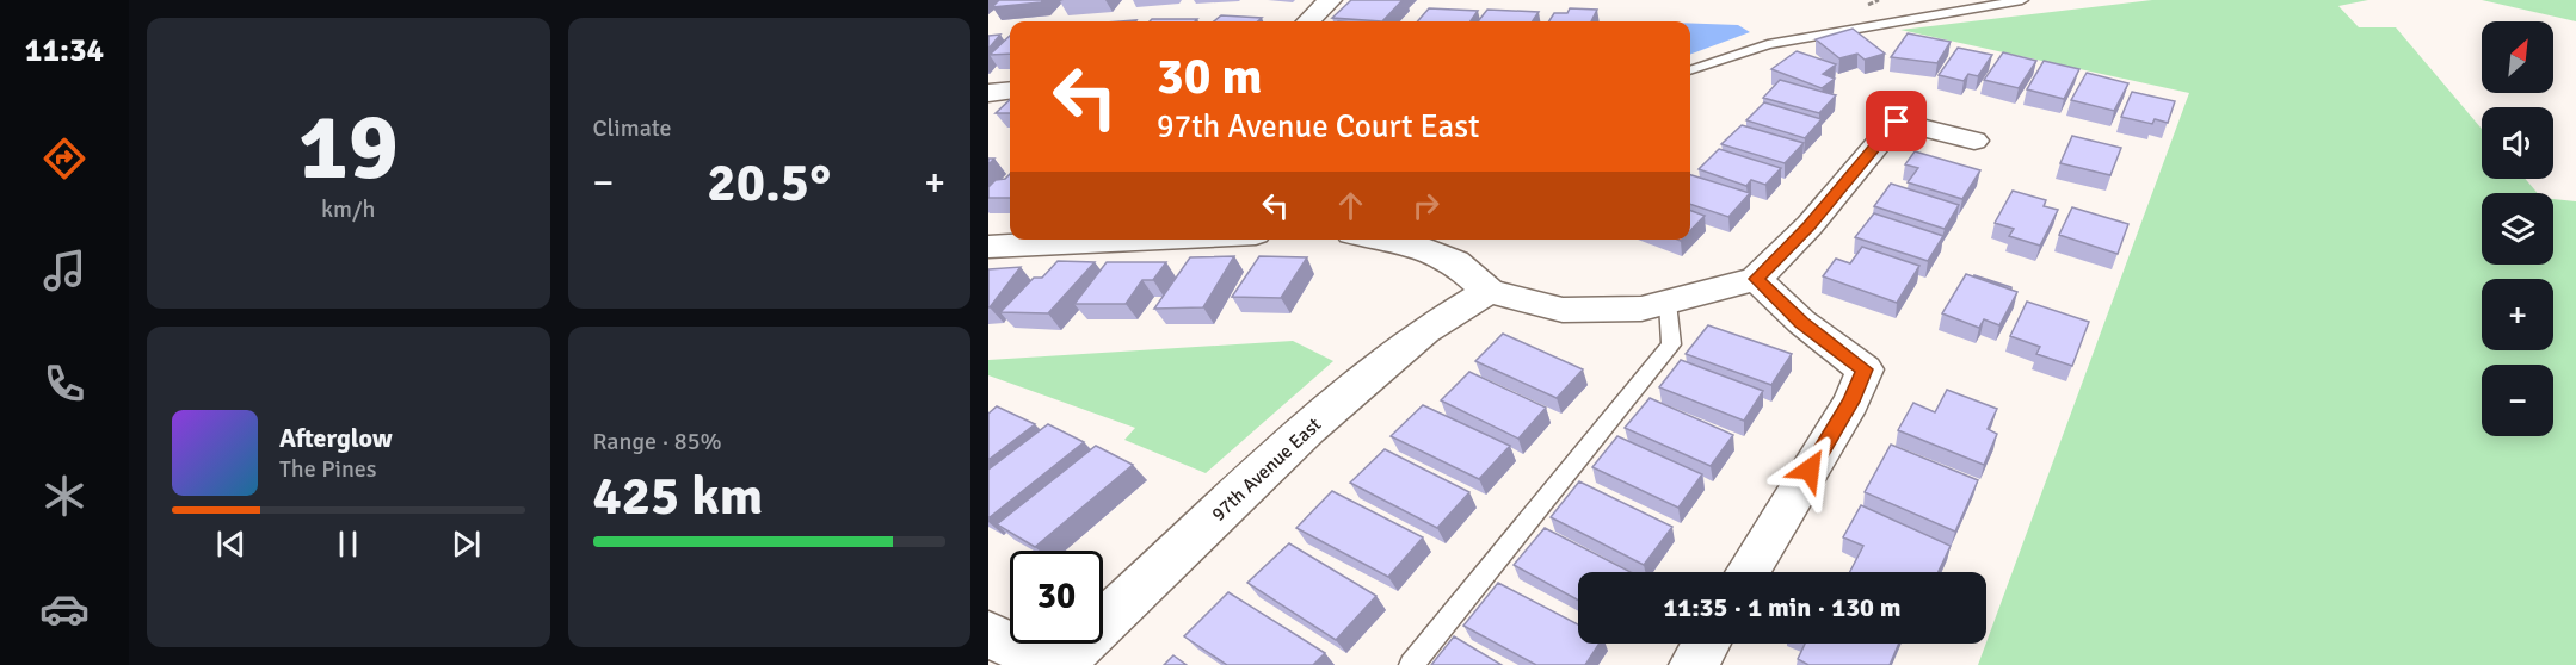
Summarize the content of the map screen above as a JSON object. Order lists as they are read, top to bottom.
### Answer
{
  "streets": {
    "street": ["97th Avenue East"]
  },
  "north": "top right",
  "page": {
    "tabs": "11:34",
    "tile": [
      ["19", "km/h"],
      "Climate",
      ["Range · 85%", "425 km"]
    ],
    "map_buttons": ["+", "−"],
    "turn": ["30 m", "97th Avenue Court East"],
    "heat": ["−", "20.5°", "+"],
    "song": ["Afterglow", "The Pines"],
    "limit": "30",
    "trip": "11:35 · 1 min · 130 m"
  }
}
